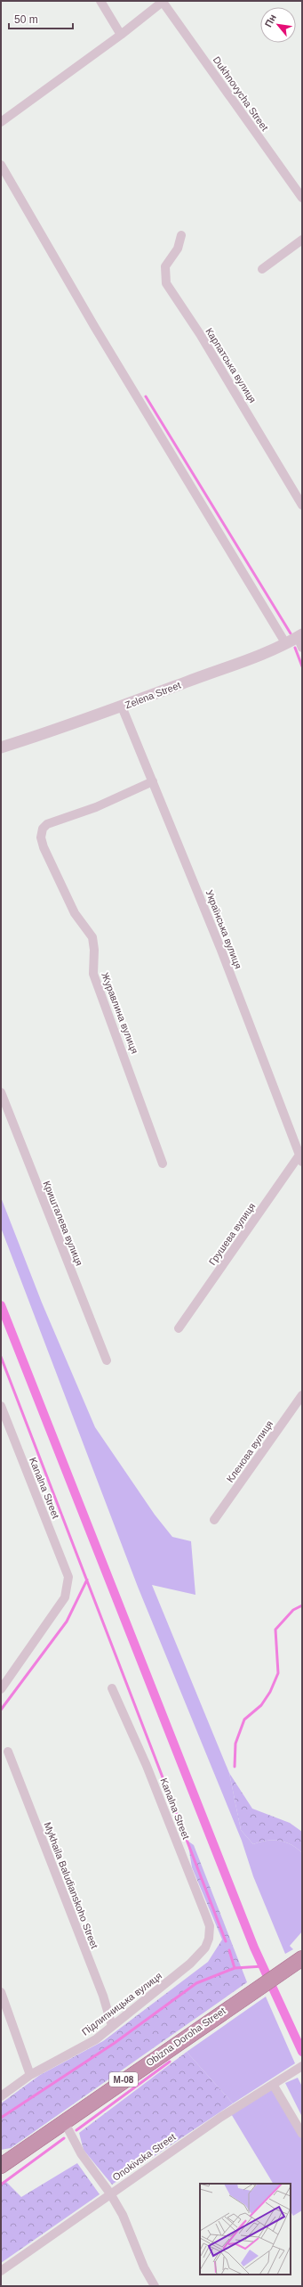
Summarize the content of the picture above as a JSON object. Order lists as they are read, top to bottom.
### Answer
{
  "streets": {
    "highway": ["Obizna Doroha Street", "М-08"],
    "street": [
      "Dukhnovycha Street",
      "Карпатська вулиця",
      "Zelena Street",
      "Українська вулиця",
      "Журавлина вулиця",
      "Кришталева вулиця",
      "Грушева вулиця",
      "Кленова вулиця",
      "Kanalna Street",
      "Mykhaila Baludianskoho Street",
      "Підлипницька вулиця",
      "Onokivska Street"
    ]
  },
  "crossings": [
    ["Zelena Street", "Українська вулиця"],
    ["Українська вулиця", "Журавлина вулиця"],
    ["Українська вулиця", "Грушева вулиця"],
    ["Kanalna Street", "Підлипницька вулиця"],
    ["Mykhaila Baludianskoho Street", "Підлипницька вулиця"]
  ],
  "scale_bar": "50 m",
  "north": "top left"
}
